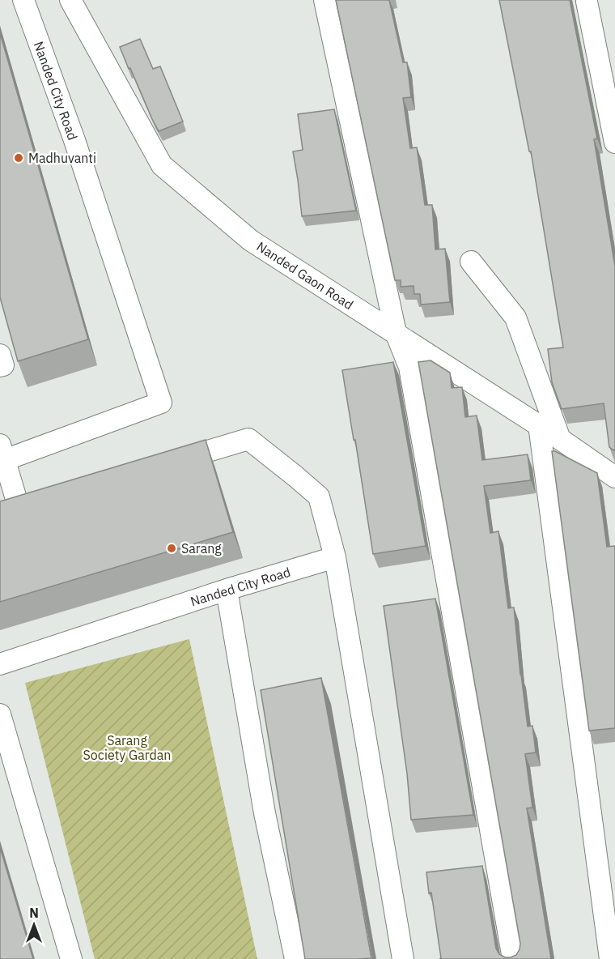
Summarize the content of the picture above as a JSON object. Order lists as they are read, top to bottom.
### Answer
{
  "streets": {
    "street": ["Nanded City Road", "Nanded Gaon Road"]
  },
  "parks": ["Sarang Society Gardan"],
  "places": ["Madhuvanti", "Sarang"],
  "north": "top"
}
